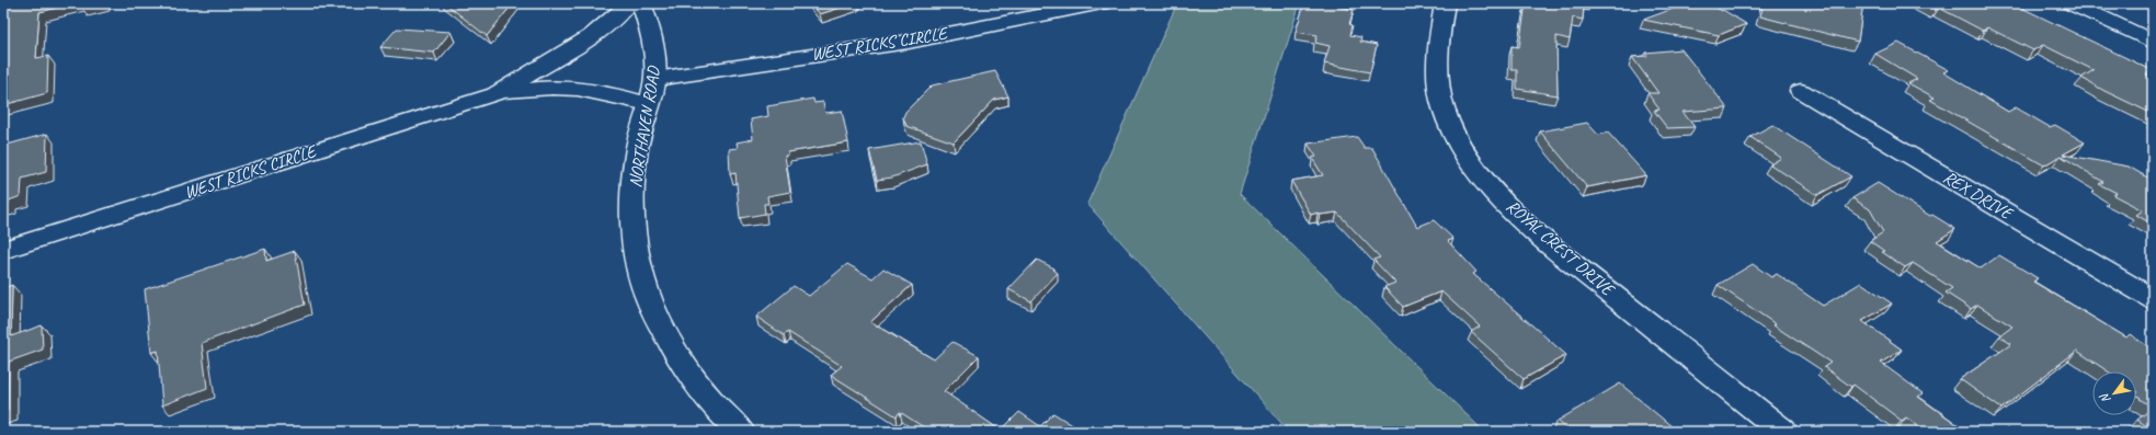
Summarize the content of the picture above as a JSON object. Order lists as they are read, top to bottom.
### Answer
{
  "streets": {
    "street": [
      "WEST RICKS CIRCLE",
      "NORTHAVEN ROAD",
      "REX DRIVE",
      "ROYAL CREST DRIVE"
    ]
  },
  "crossings": [
    ["WEST RICKS CIRCLE", "NORTHAVEN ROAD"]
  ],
  "north": "bottom left"
}
